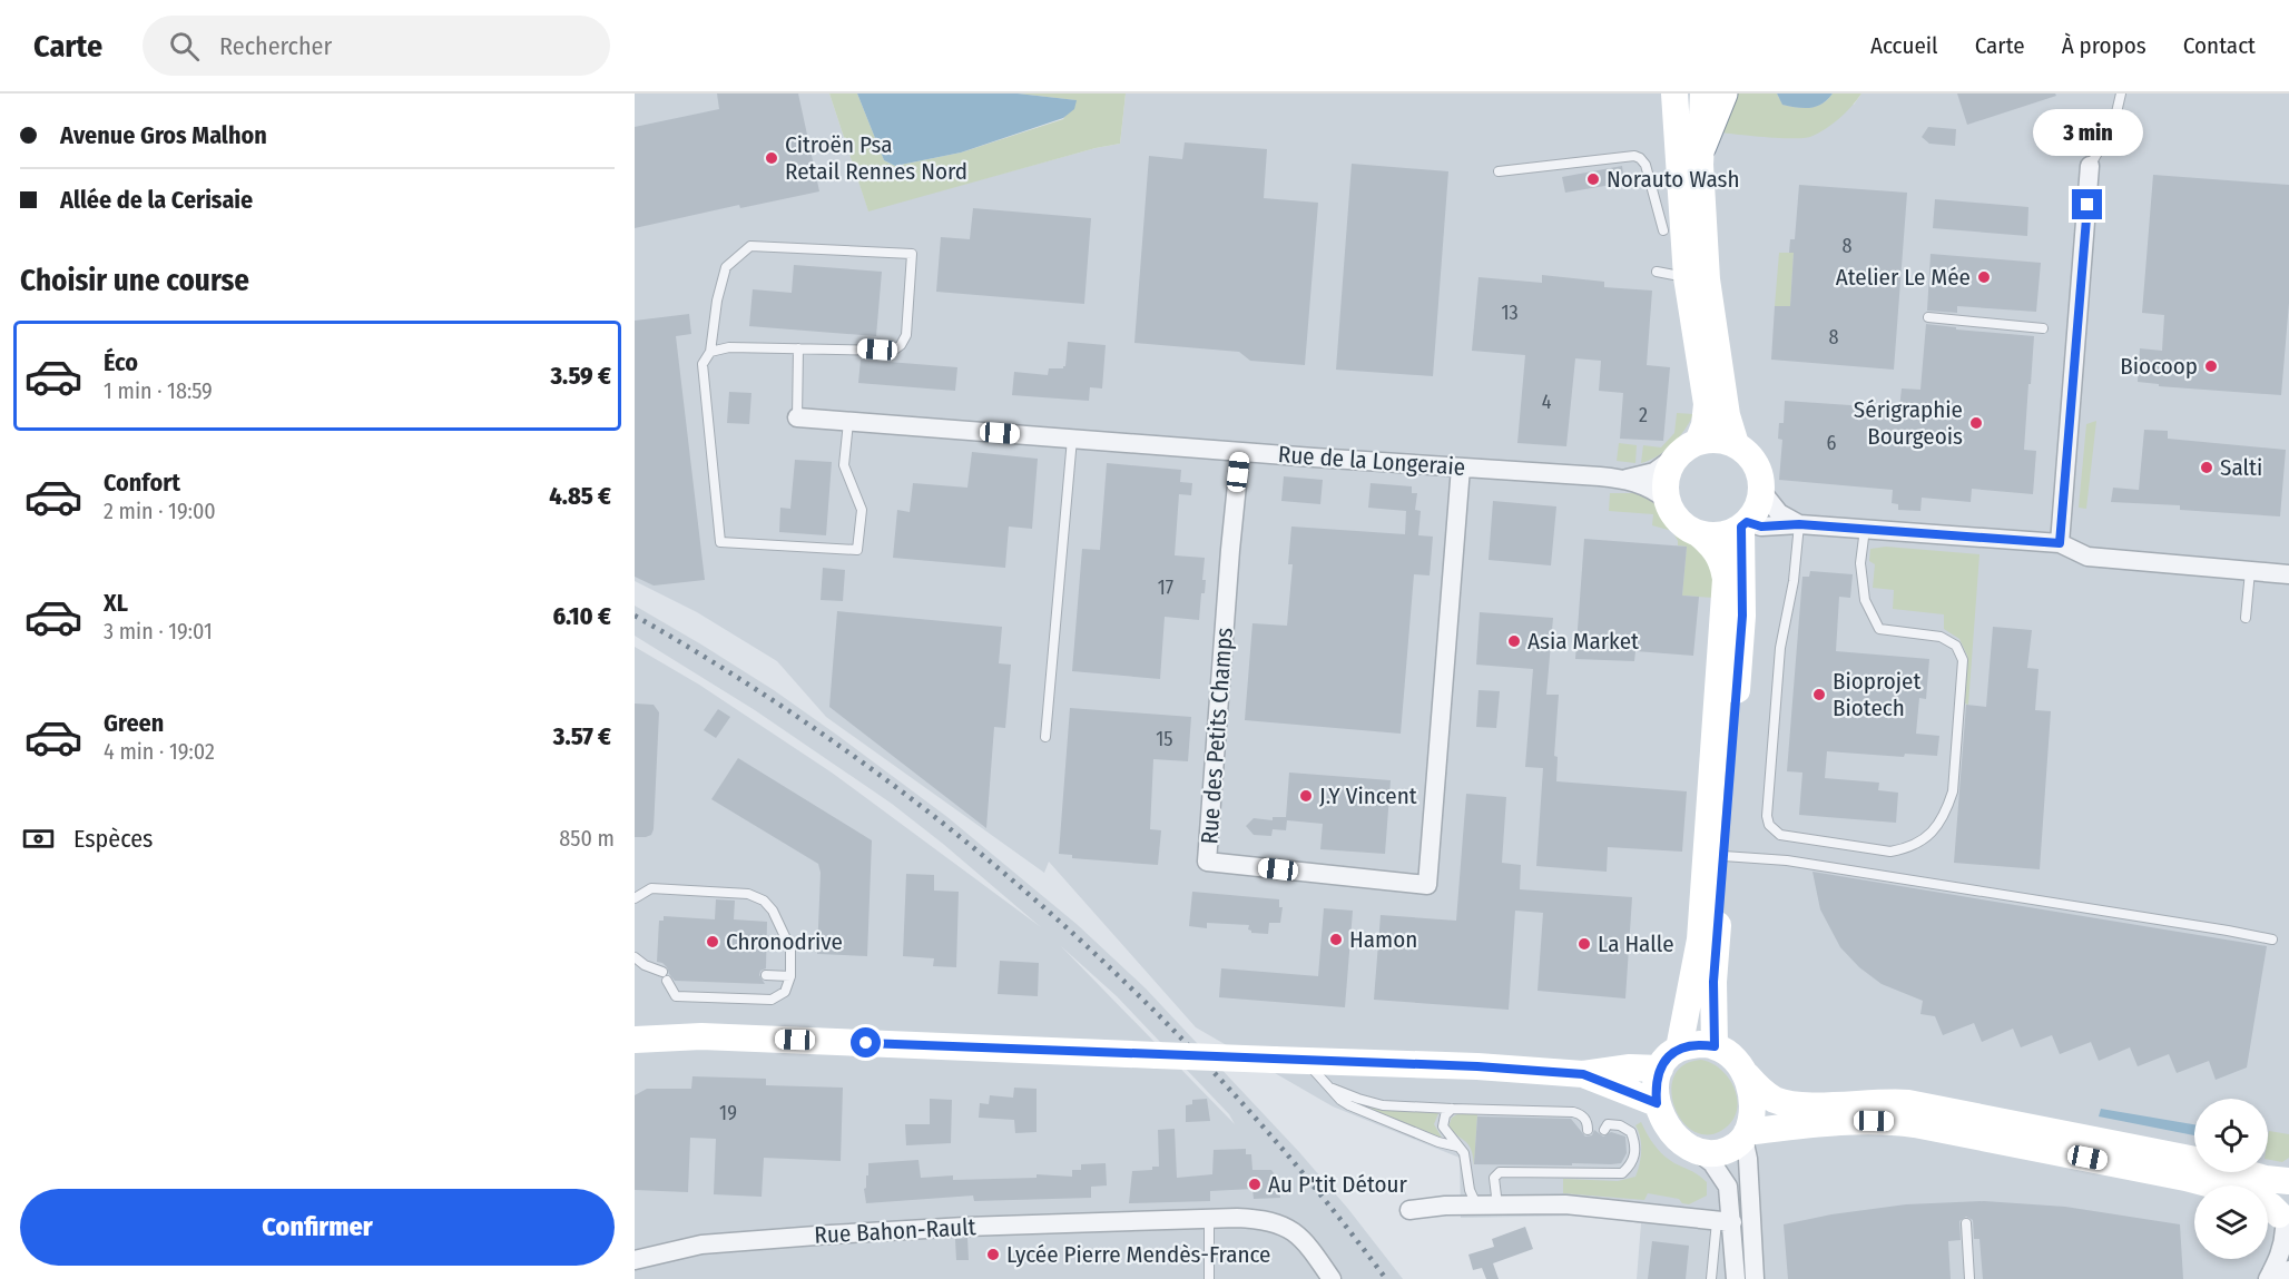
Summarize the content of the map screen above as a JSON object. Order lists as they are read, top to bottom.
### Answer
{
  "streets": {
    "street": ["Rue de la Longeraie", "Rue des Petits Champs", "Rue Bahon-Rault"]
  },
  "crossings": [
    ["Rue de la Longeraie", "Rue des Petits Champs"]
  ],
  "places": [
    "Citroën Psa Retail Rennes Nord",
    "Norauto Wash",
    "Atelier Le Mée",
    "Biocoop",
    "Sérigraphie Bourgeois",
    "Salti",
    "Asia Market",
    "Bioprojet Biotech",
    "J.Y Vincent",
    "Hamon",
    "Chronodrive",
    "La Halle",
    "Au P'tit Détour",
    "Lycée Pierre Mendès-France"
  ],
  "house_numbers": [
    "8",
    "13",
    "8",
    "4",
    "2",
    "6",
    "17",
    "15",
    "19"
  ],
  "page": {
    "header": "Carte",
    "search": "Rechercher",
    "nav": [
      "Accueil",
      "Carte",
      "À propos",
      "Contact"
    ],
    "banner": ["Avenue Gros Malhon", "Allée de la Cerisaie"],
    "bubble": "3 min",
    "heading": "Choisir une course",
    "list": [
      {
        "name": "Éco",
        "note": "1 min · 18:59",
        "value": "3.59 €"
      },
      {
        "name": "Confort",
        "note": "2 min · 19:00",
        "value": "4.85 €"
      },
      {
        "name": "XL",
        "note": "3 min · 19:01",
        "value": "6.10 €"
      },
      {
        "name": "Green",
        "note": "4 min · 19:02",
        "value": "3.57 €"
      }
    ],
    "pay": ["Espèces", "850 m"],
    "buttons": "Confirmer"
  }
}
